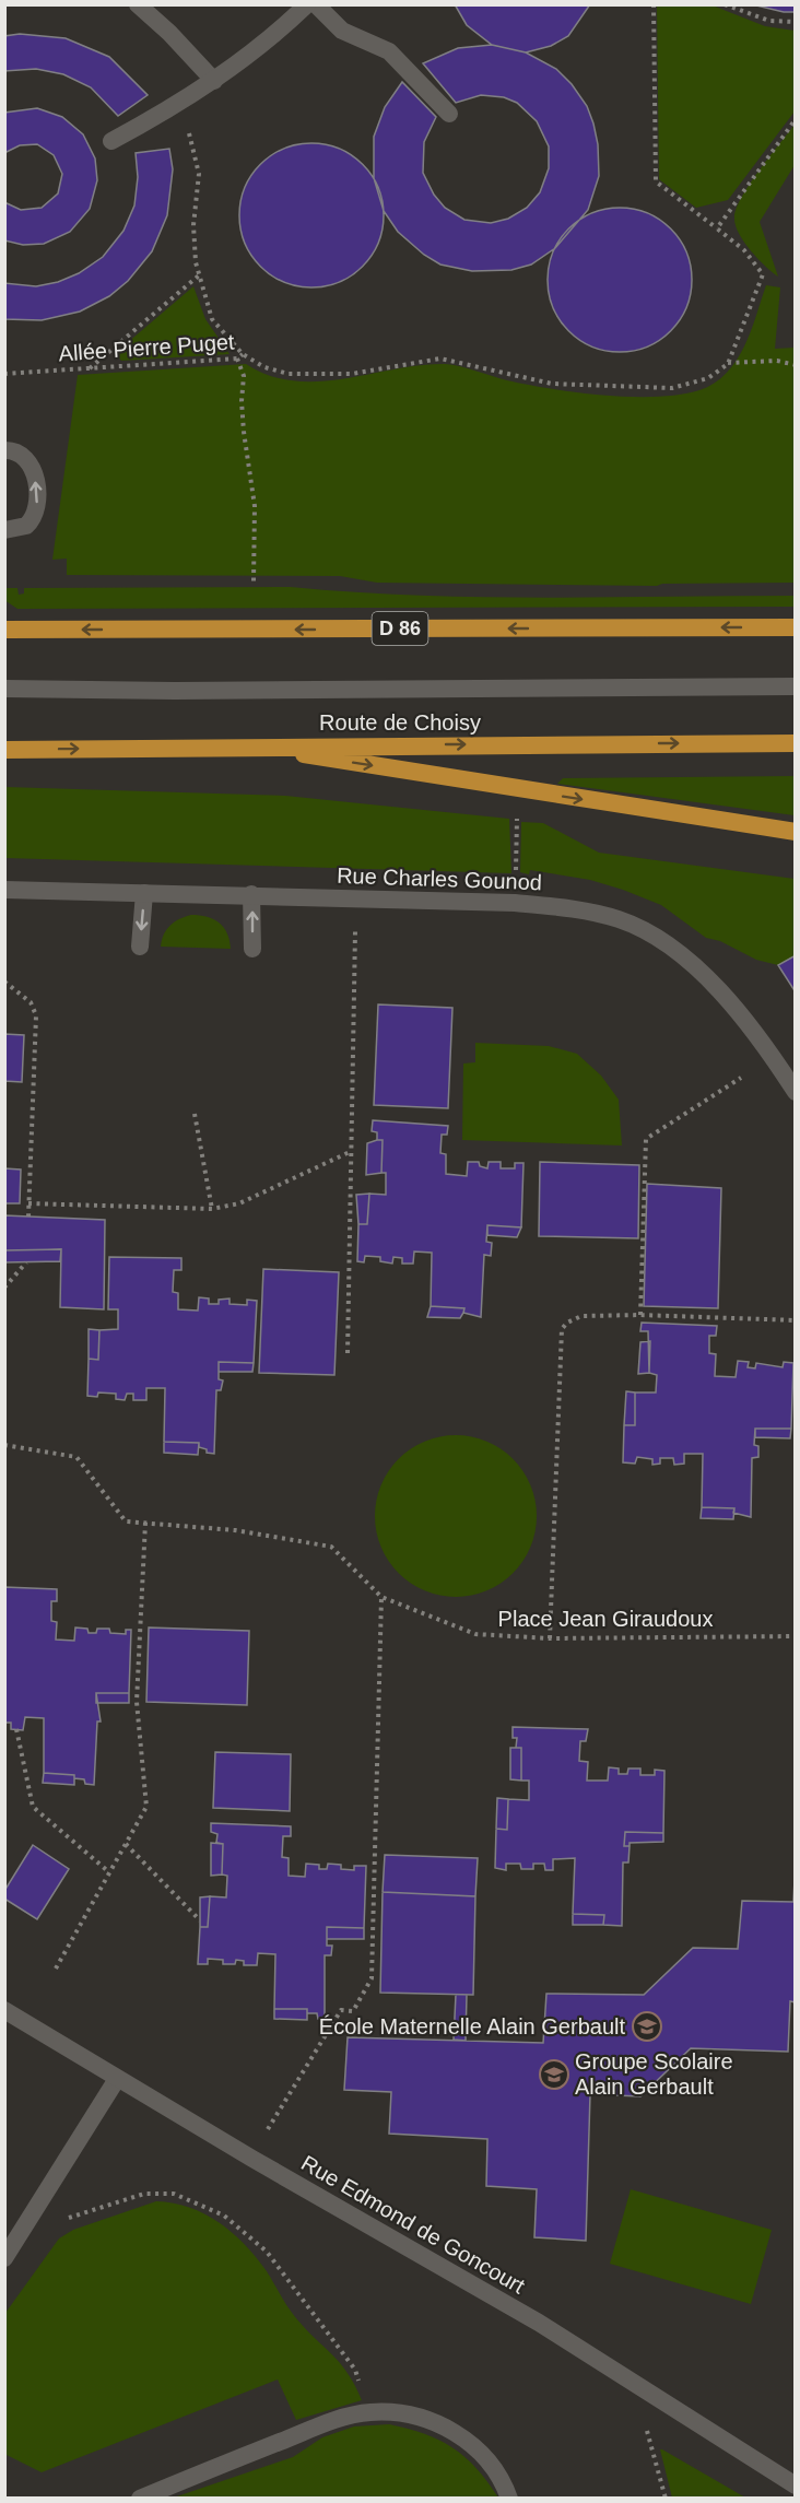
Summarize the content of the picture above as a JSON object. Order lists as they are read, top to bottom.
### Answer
{
  "streets": {
    "main road": ["D 86", "Route de Choisy"],
    "street": ["Rue Charles Gounod", "Rue Edmond de Goncourt"],
    "path": ["Allée Pierre Puget", "Place Jean Giraudoux"]
  },
  "places": {
    "school or university": ["École Maternelle Alain Gerbault", "Groupe Scolaire Alain Gerbault"]
  }
}
